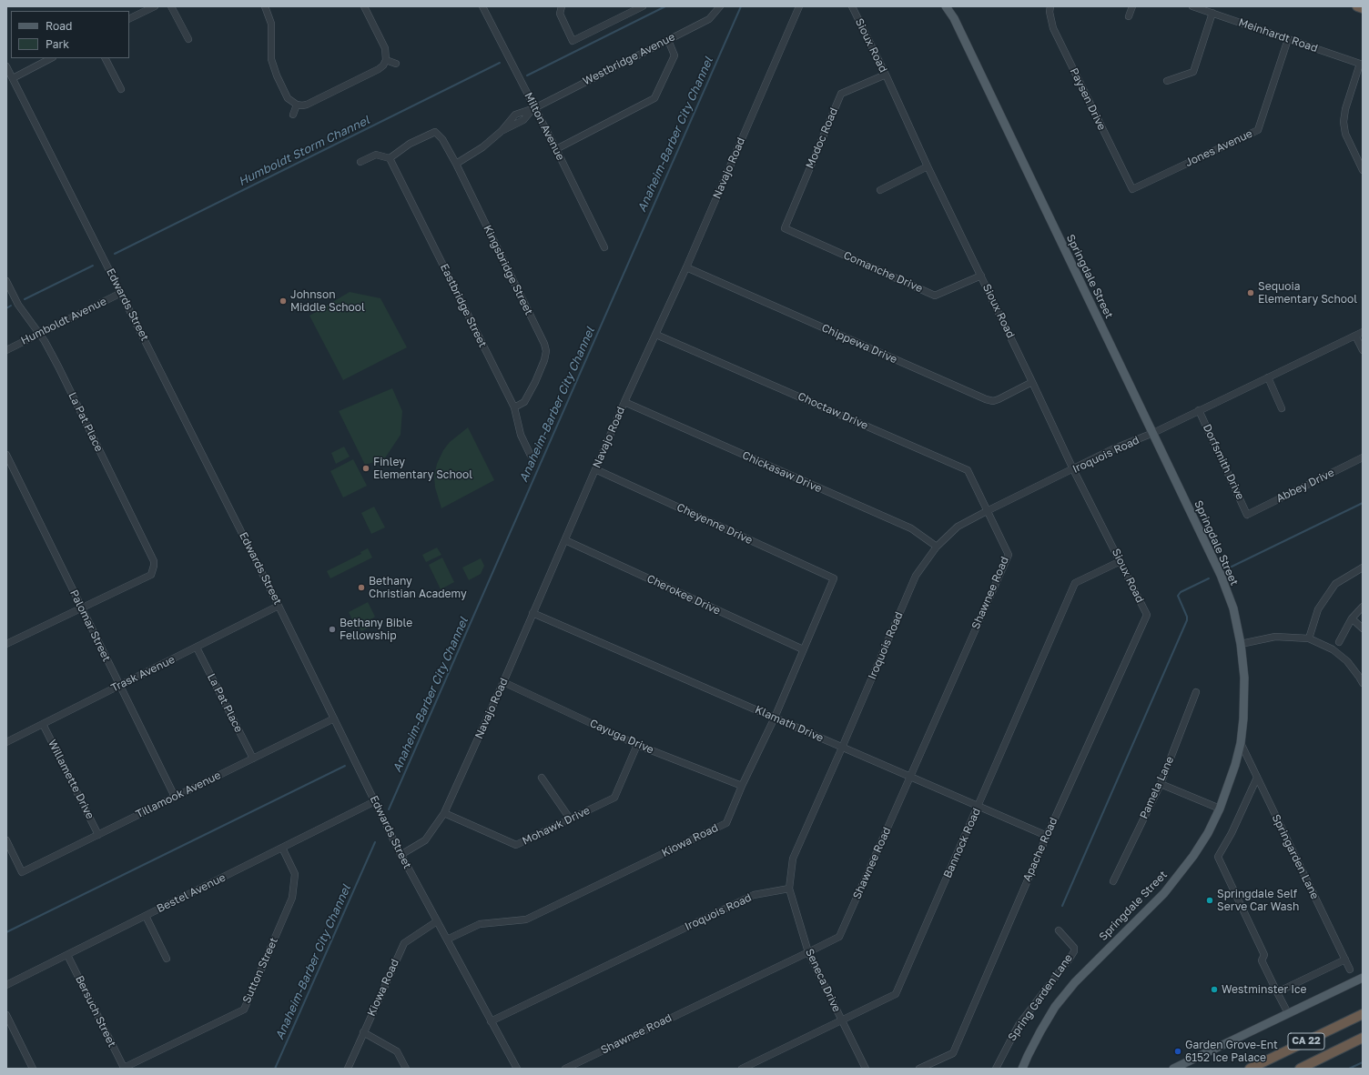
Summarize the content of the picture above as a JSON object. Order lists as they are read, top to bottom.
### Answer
{
  "streets": {
    "highway": ["CA 22"],
    "main road": ["Springdale Street"],
    "street": [
      "Meinhardt Road",
      "Sioux Road",
      "Westbridge Avenue",
      "Paysen Drive",
      "Milton Avenue",
      "Modoc Road",
      "Jones Avenue",
      "Navajo Road",
      "Kingsbridge Street",
      "Comanche Drive",
      "Edwards Street",
      "Eastbridge Street",
      "Humboldt Avenue",
      "Chippewa Drive",
      "Choctaw Drive",
      "La Pat Place",
      "Iroquois Road",
      "Dorfsmith Drive",
      "Chickasaw Drive",
      "Abbey Drive",
      "Cheyenne Drive",
      "Shawnee Road",
      "Cherokee Drive",
      "Palomar Street",
      "Trask Avenue",
      "Klamath Drive",
      "Cayuga Drive",
      "Willamette Drive",
      "Pamela Lane",
      "Tillamook Avenue",
      "Mohawk Drive",
      "Kiowa Road",
      "Bannock Road",
      "Apache Road",
      "Springarden Lane",
      "Bestel Avenue",
      "Sutton Street",
      "Seneca Drive",
      "Spring Garden Lane",
      "Bersuch Street"
    ]
  },
  "crossings": [
    ["Meinhardt Road", "Jones Avenue"],
    ["Sioux Road", "Modoc Road"],
    ["Sioux Road", "Comanche Drive"],
    ["Sioux Road", "Chippewa Drive"],
    ["Sioux Road", "Iroquois Road"],
    ["Sioux Road", "Bannock Road"],
    ["Sioux Road", "Apache Road"],
    ["Westbridge Avenue", "Milton Avenue"],
    ["Westbridge Avenue", "Kingsbridge Street"],
    ["Paysen Drive", "Jones Avenue"],
    ["Modoc Road", "Comanche Drive"],
    ["Navajo Road", "Edwards Street"],
    ["Navajo Road", "Chippewa Drive"],
    ["Navajo Road", "Choctaw Drive"],
    ["Navajo Road", "Chickasaw Drive"],
    ["Navajo Road", "Cheyenne Drive"],
    ["Navajo Road", "Cherokee Drive"],
    ["Navajo Road", "Klamath Drive"],
    ["Navajo Road", "Cayuga Drive"],
    ["Navajo Road", "Mohawk Drive"],
    ["Kingsbridge Street", "Eastbridge Street"],
    ["Springdale Street", "Iroquois Road"],
    ["Springdale Street", "Springarden Lane"],
    ["Edwards Street", "Humboldt Avenue"],
    ["Edwards Street", "Iroquois Road"],
    ["Edwards Street", "Trask Avenue"],
    ["Edwards Street", "Tillamook Avenue"],
    ["Edwards Street", "Kiowa Road"],
    ["Edwards Street", "Bestel Avenue"],
    ["Humboldt Avenue", "La Pat Place"],
    ["Choctaw Drive", "Iroquois Road"],
    ["Choctaw Drive", "Shawnee Road"],
    ["La Pat Place", "Palomar Street"],
    ["La Pat Place", "Trask Avenue"],
    ["La Pat Place", "Tillamook Avenue"],
    ["Iroquois Road", "Dorfsmith Drive"],
    ["Iroquois Road", "Chickasaw Drive"],
    ["Iroquois Road", "Shawnee Road"],
    ["Iroquois Road", "Klamath Drive"],
    ["Iroquois Road", "Seneca Drive"],
    ["Dorfsmith Drive", "Abbey Drive"],
    ["Cheyenne Drive", "Kiowa Road"],
    ["Shawnee Road", "Klamath Drive"],
    ["Shawnee Road", "Seneca Drive"],
    ["Cherokee Drive", "Kiowa Road"],
    ["Palomar Street", "Trask Avenue"],
    ["Palomar Street", "Tillamook Avenue"],
    ["Trask Avenue", "Willamette Drive"],
    ["Klamath Drive", "Kiowa Road"],
    ["Klamath Drive", "Bannock Road"],
    ["Klamath Drive", "Apache Road"],
    ["Cayuga Drive", "Mohawk Drive"],
    ["Cayuga Drive", "Kiowa Road"],
    ["Willamette Drive", "Tillamook Avenue"],
    ["Bannock Road", "Seneca Drive"],
    ["Bestel Avenue", "Sutton Street"],
    ["Bestel Avenue", "Bersuch Street"],
    ["Sutton Street", "Bersuch Street"]
  ],
  "water": ["Anaheim-Barber City Channel", "Humboldt Storm Channel"],
  "places": [
    "Sequoia Elementary School",
    "Johnson Middle School",
    "Finley Elementary School",
    "Bethany Christian Academy",
    "Bethany Bible Fellowship",
    "Springdale Self Serve Car Wash",
    "Westminster Ice",
    "Garden Grove-Ent 6152 Ice Palace"
  ],
  "legend": ["Road", "Park"]
}
